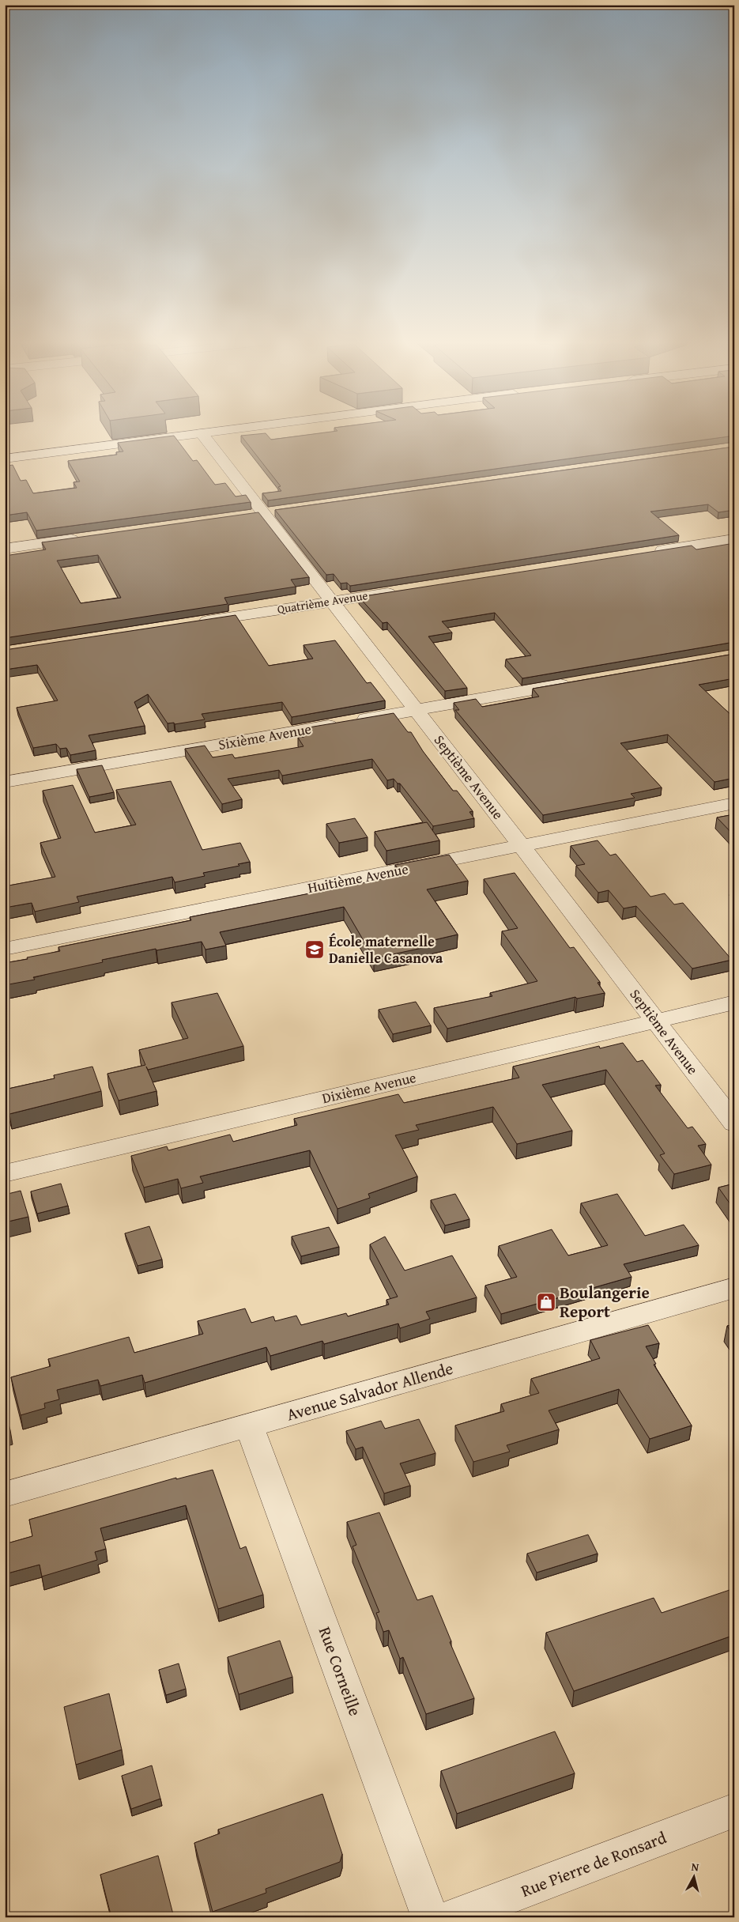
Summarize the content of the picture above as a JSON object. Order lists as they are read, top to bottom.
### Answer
{
  "streets": {
    "street": [
      "Quatrième Avenue",
      "Sixième Avenue",
      "Septième Avenue",
      "Huitième Avenue",
      "Dixième Avenue",
      "Avenue Salvador Allende",
      "Rue Corneille",
      "Rue Pierre de Ronsard"
    ]
  },
  "crossings": [
    ["Quatrième Avenue", "Septième Avenue"],
    ["Sixième Avenue", "Septième Avenue"],
    ["Septième Avenue", "Huitième Avenue"],
    ["Septième Avenue", "Dixième Avenue"],
    ["Avenue Salvador Allende", "Rue Corneille"]
  ],
  "places": {
    "school or university": ["École maternelle Danielle Casanova"],
    "shop": ["Boulangerie Report"]
  },
  "north": "top"
}
